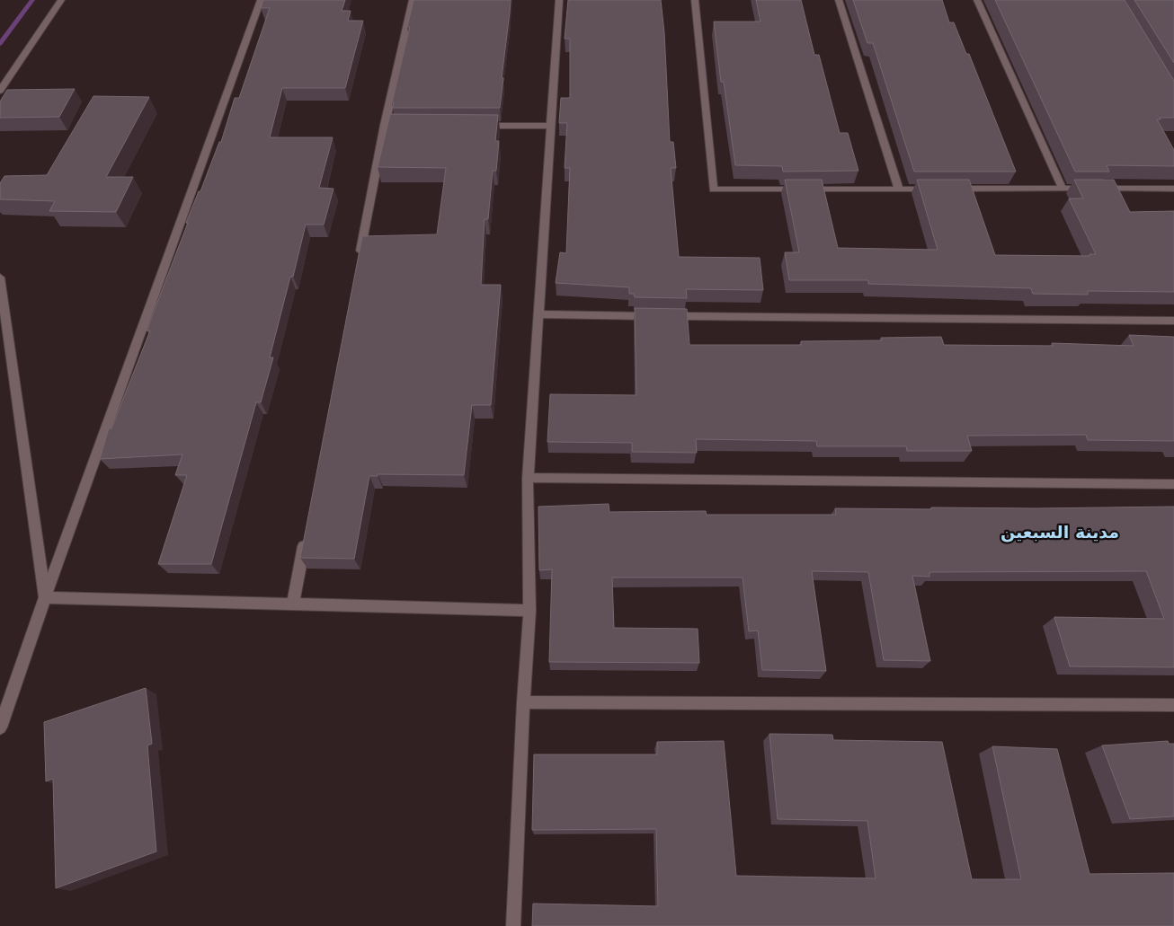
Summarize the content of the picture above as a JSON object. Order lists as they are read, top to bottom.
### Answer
{
  "districts": ["مدينة السبعين"]
}
